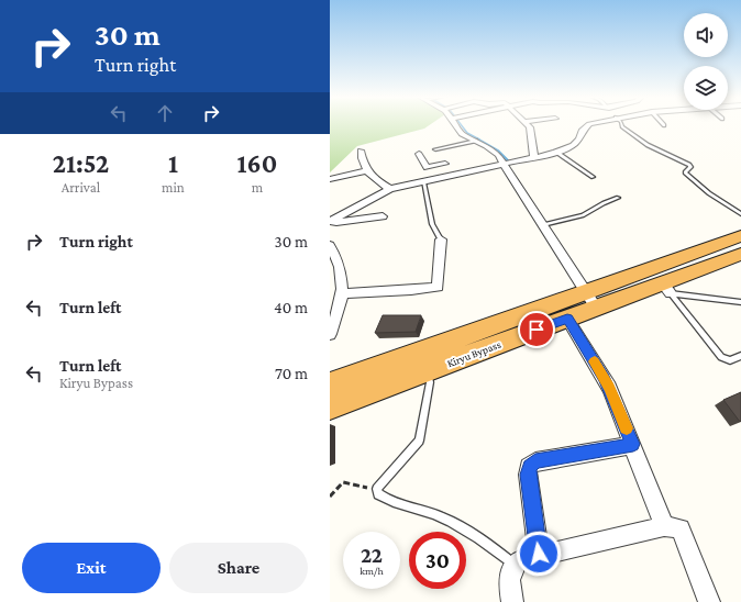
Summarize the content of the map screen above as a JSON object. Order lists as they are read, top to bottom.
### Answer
{
  "streets": {
    "highway": ["Kiryu Bypass"]
  },
  "page": {
    "turn": ["30 m", "Turn right"],
    "eta": [
      "21:52",
      "Arrival",
      "1",
      "min",
      "160",
      "m"
    ],
    "list": [
      {
        "name": "Turn right",
        "value": "30 m"
      },
      {
        "name": "Turn left",
        "value": "40 m"
      },
      {
        "name": "Turn left",
        "note": "Kiryu Bypass",
        "value": "70 m"
      }
    ],
    "speed": "22 km/h",
    "limit": "30",
    "buttons": ["Exit", "Share"]
  }
}
